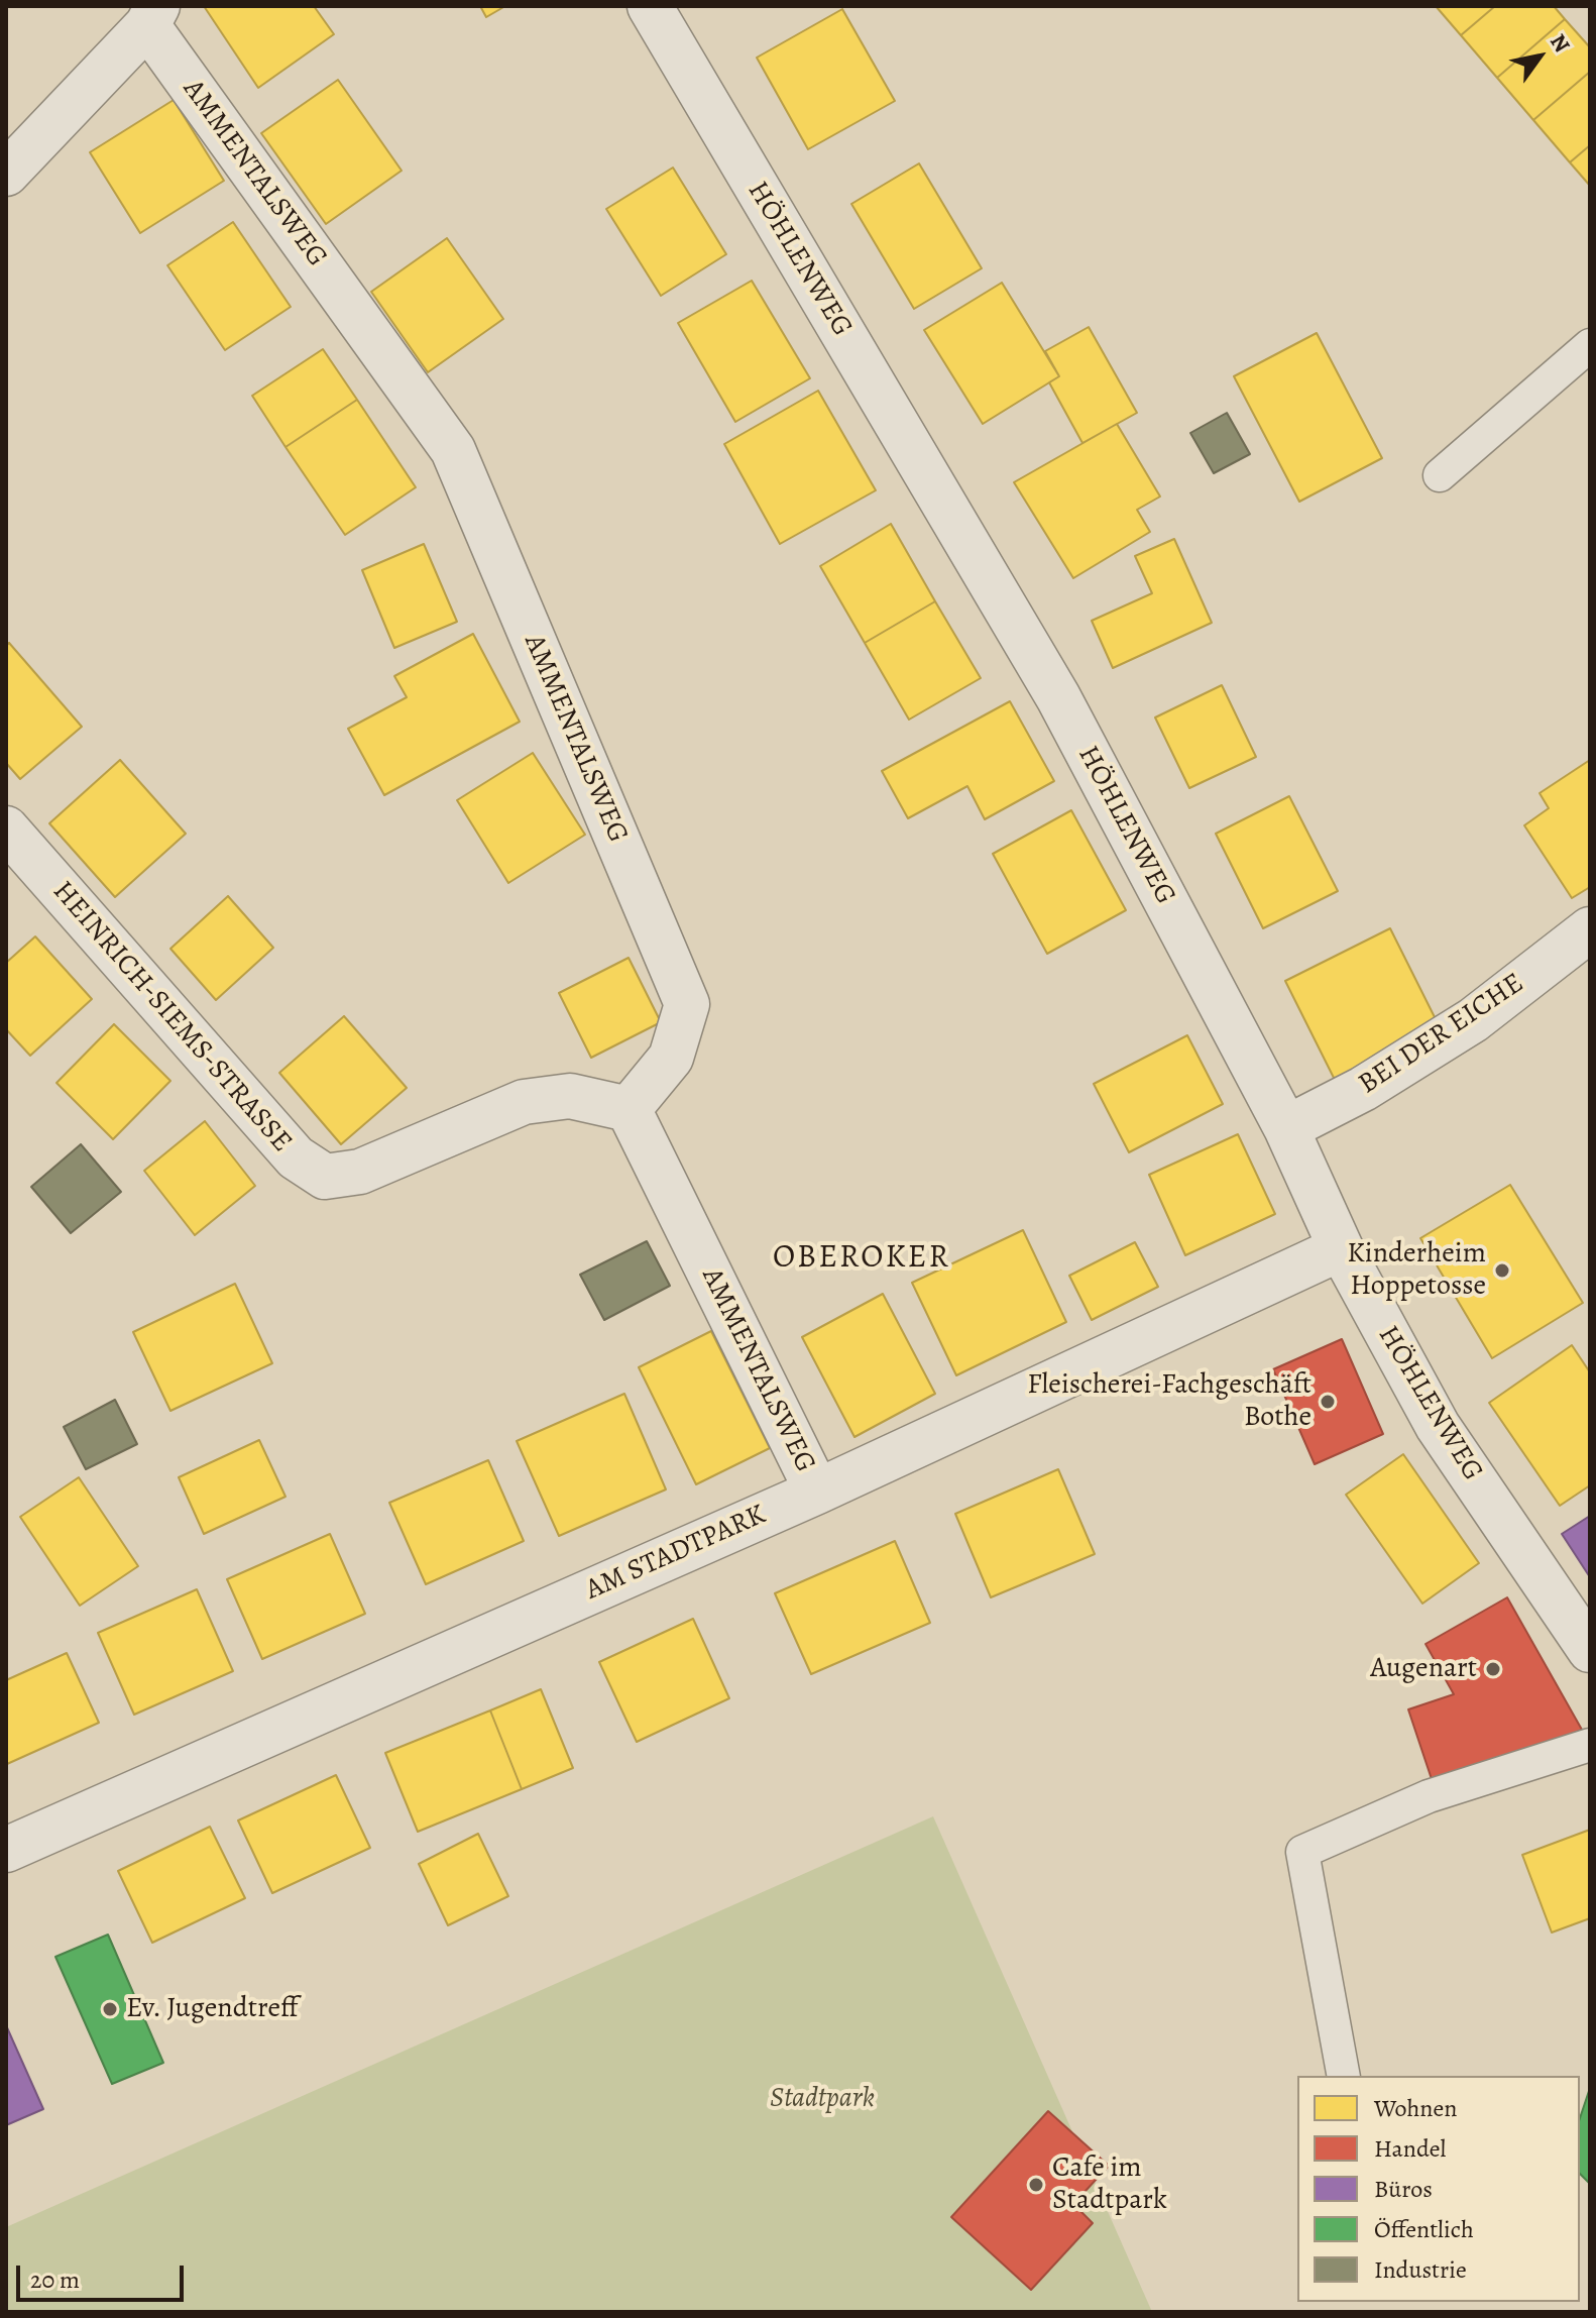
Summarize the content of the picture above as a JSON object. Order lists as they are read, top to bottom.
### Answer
{
  "streets": {
    "street": [
      "AMMENTALSWEG",
      "HÖHLENWEG",
      "HEINRICH-SIEMS-STRASSE",
      "BEI DER EICHE",
      "AM STADTPARK"
    ]
  },
  "crossings": [
    ["AMMENTALSWEG", "HEINRICH-SIEMS-STRASSE"],
    ["AMMENTALSWEG", "AM STADTPARK"],
    ["HÖHLENWEG", "BEI DER EICHE"],
    ["HÖHLENWEG", "AM STADTPARK"]
  ],
  "districts": ["OBEROKER"],
  "parks": ["Stadtpark"],
  "places": [
    "Kinderheim Hoppetosse",
    "Fleischerei-Fachgeschäft Bothe",
    "Augenart",
    "Ev. Jugendtreff",
    "Cafe im Stadtpark"
  ],
  "legend": [
    "Wohnen",
    "Handel",
    "Büros",
    "Öffentlich",
    "Industrie"
  ],
  "scale_bar": "20 m",
  "north": "top right"
}
